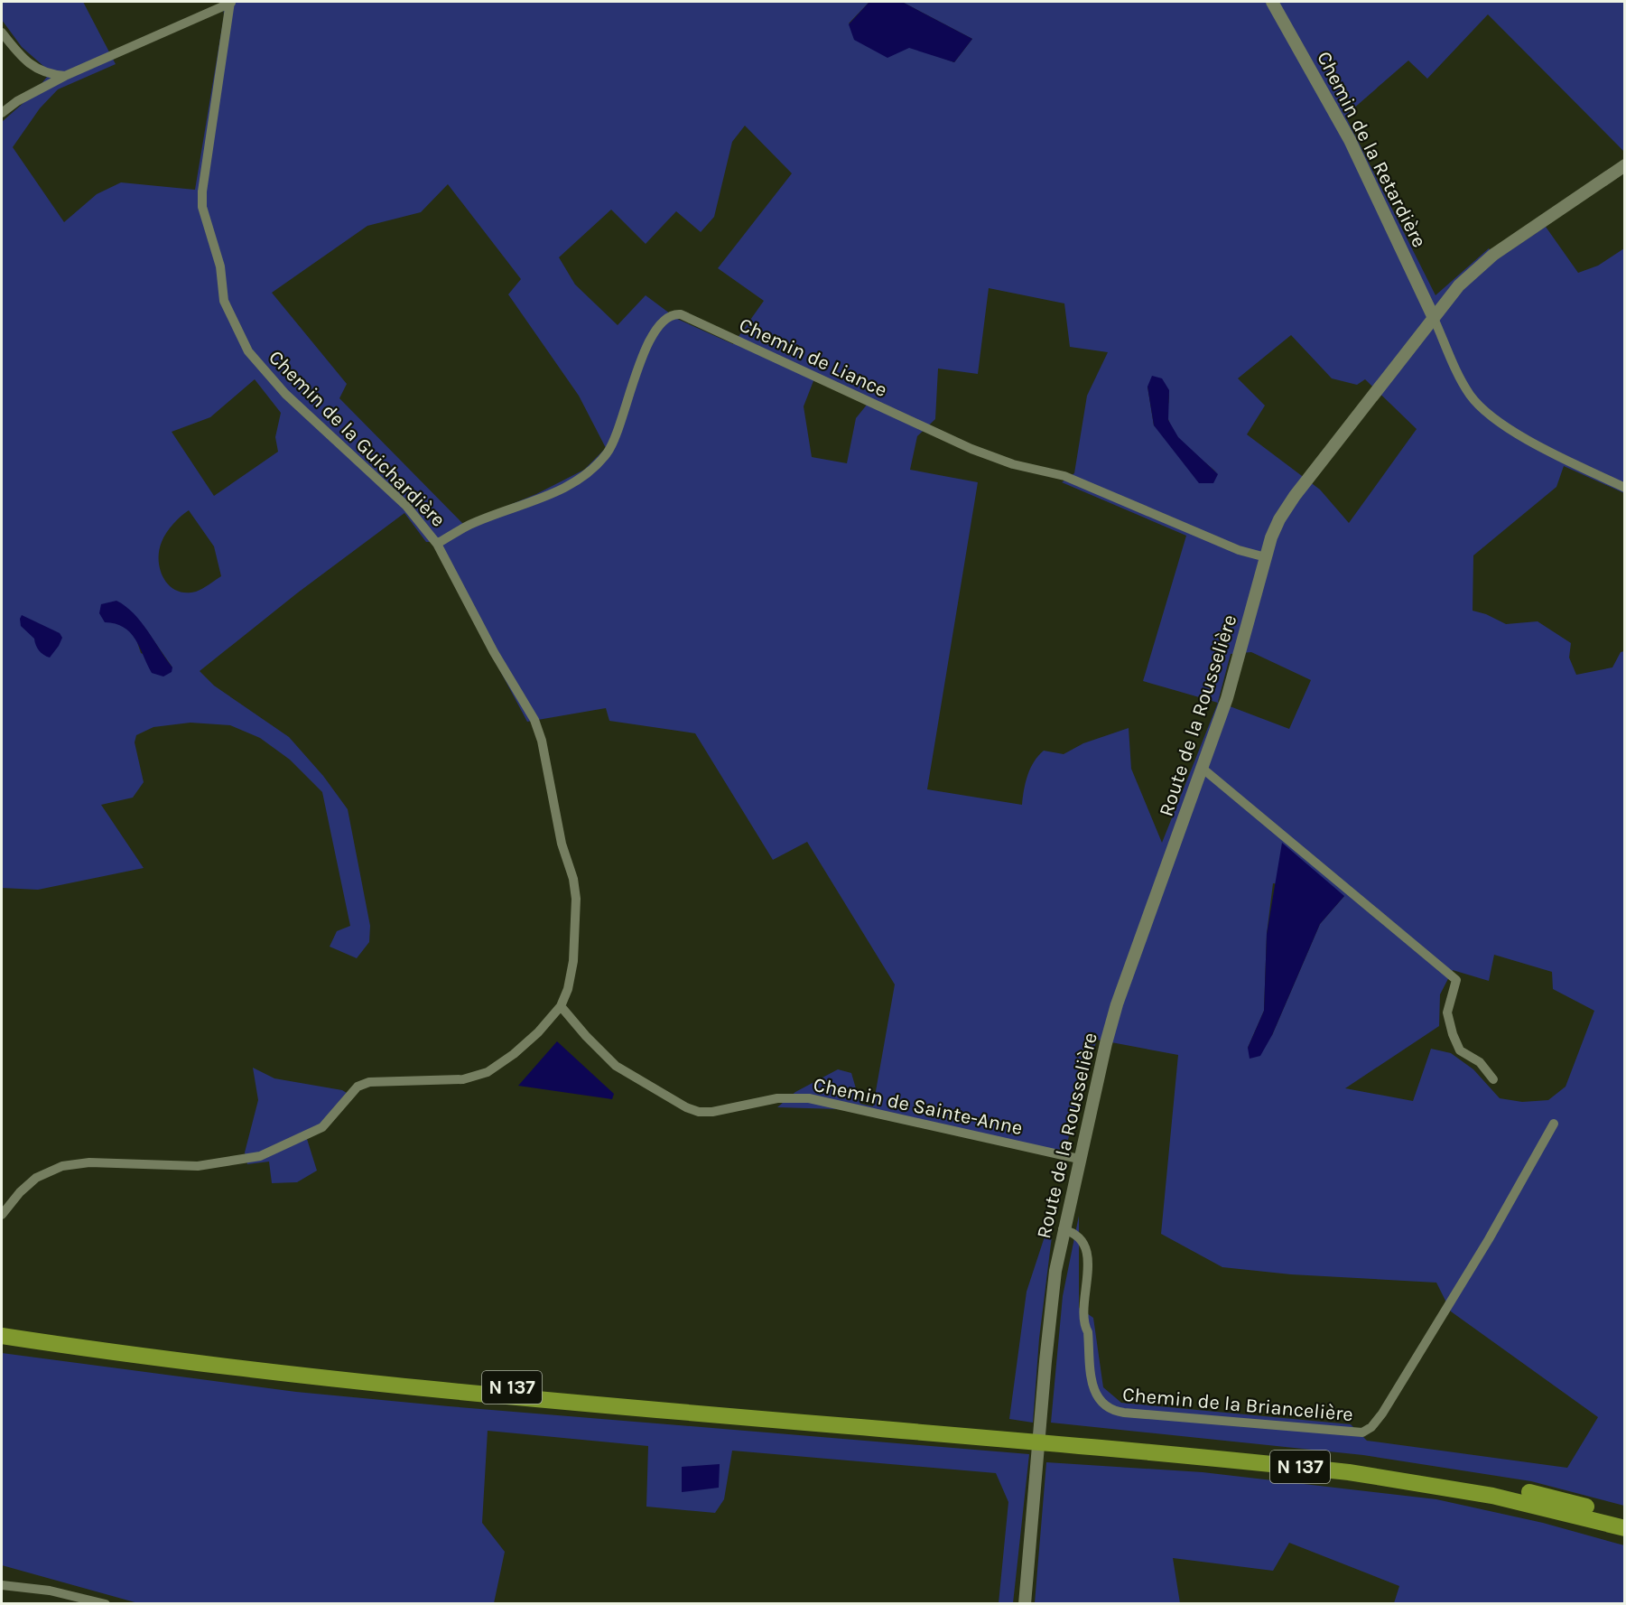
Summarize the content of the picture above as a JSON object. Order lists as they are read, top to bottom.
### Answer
{
  "streets": {
    "highway": ["N 137"],
    "street": [
      "Chemin de la Retardière",
      "Chemin de Liance",
      "Chemin de la Guichardière",
      "Route de la Rousselière",
      "Chemin de Sainte-Anne",
      "Chemin de la Briancelière"
    ]
  },
  "crossings": [
    ["Chemin de la Retardière", "Route de la Rousselière"],
    ["Chemin de Liance", "Chemin de la Guichardière"],
    ["Chemin de Liance", "Route de la Rousselière"],
    ["Chemin de la Guichardière", "Chemin de Sainte-Anne"],
    ["Route de la Rousselière", "Chemin de Sainte-Anne"],
    ["Route de la Rousselière", "Chemin de la Briancelière"]
  ]
}
